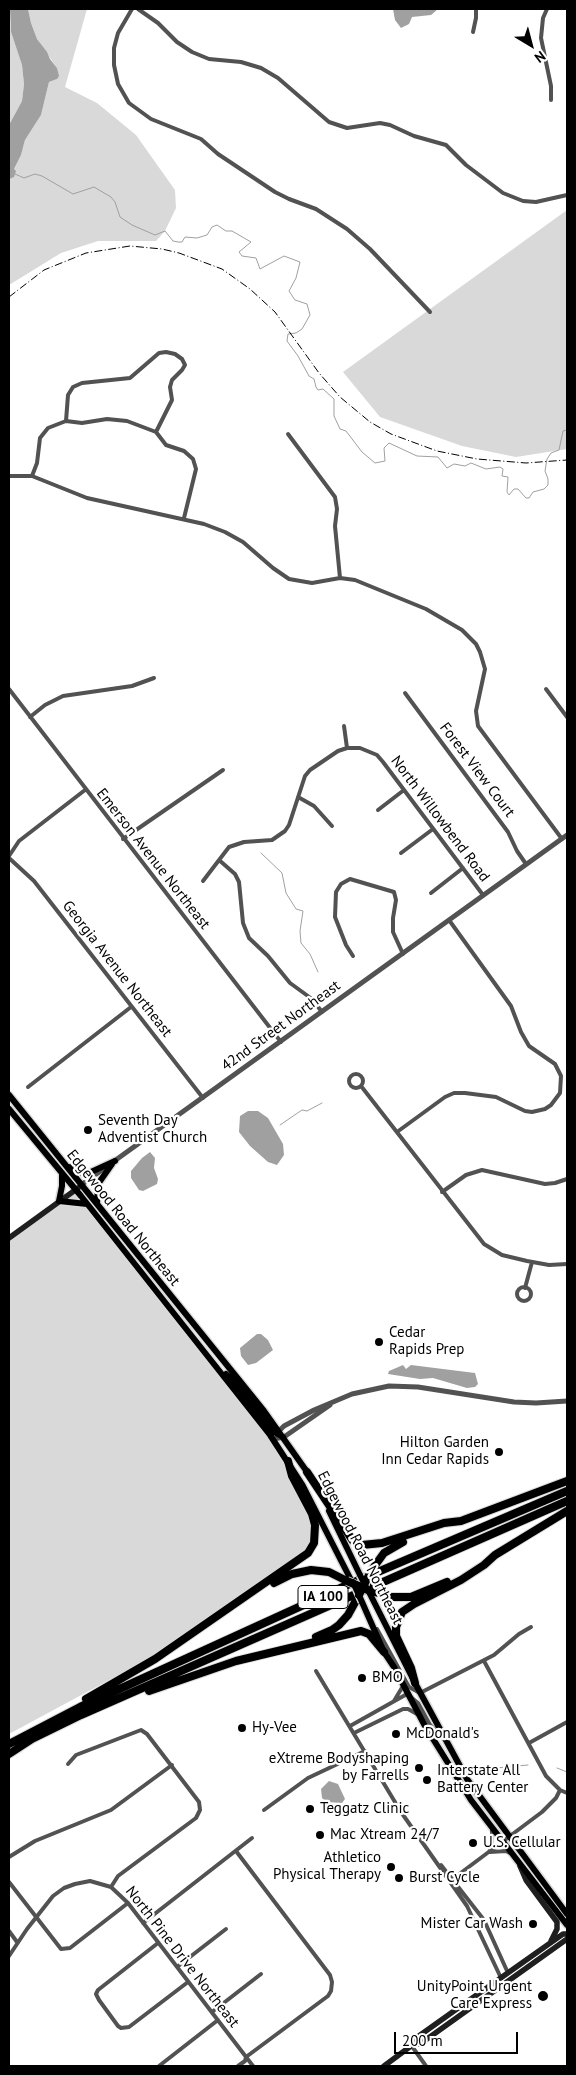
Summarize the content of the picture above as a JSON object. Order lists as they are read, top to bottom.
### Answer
{
  "streets": {
    "highway": ["IA 100"],
    "main road": ["42nd Street Northeast", "Edgewood Road Northeast"],
    "street": [
      "Forest View Court",
      "North Willowbend Road",
      "Emerson Avenue Northeast",
      "Georgia Avenue Northeast",
      "North Pine Drive Northeast"
    ]
  },
  "crossings": [
    ["Forest View Court", "42nd Street Northeast"],
    ["North Willowbend Road", "42nd Street Northeast"],
    ["Emerson Avenue Northeast", "42nd Street Northeast"],
    ["Georgia Avenue Northeast", "42nd Street Northeast"],
    ["42nd Street Northeast", "Edgewood Road Northeast"]
  ],
  "places": [
    "Seventh Day Adventist Church",
    "Cedar Rapids Prep",
    "Hilton Garden Inn Cedar Rapids",
    "BMO",
    "Hy-Vee",
    "McDonald's",
    "eXtreme Bodyshaping by Farrells",
    "Interstate All Battery Center",
    "Teggatz Clinic",
    "Mac Xtream 24/7",
    "U.S. Cellular",
    "Athletico Physical Therapy",
    "Burst Cycle",
    "Mister Car Wash",
    "UnityPoint Urgent Care Express"
  ],
  "scale_bar": "200 m",
  "north": "bottom right"
}
